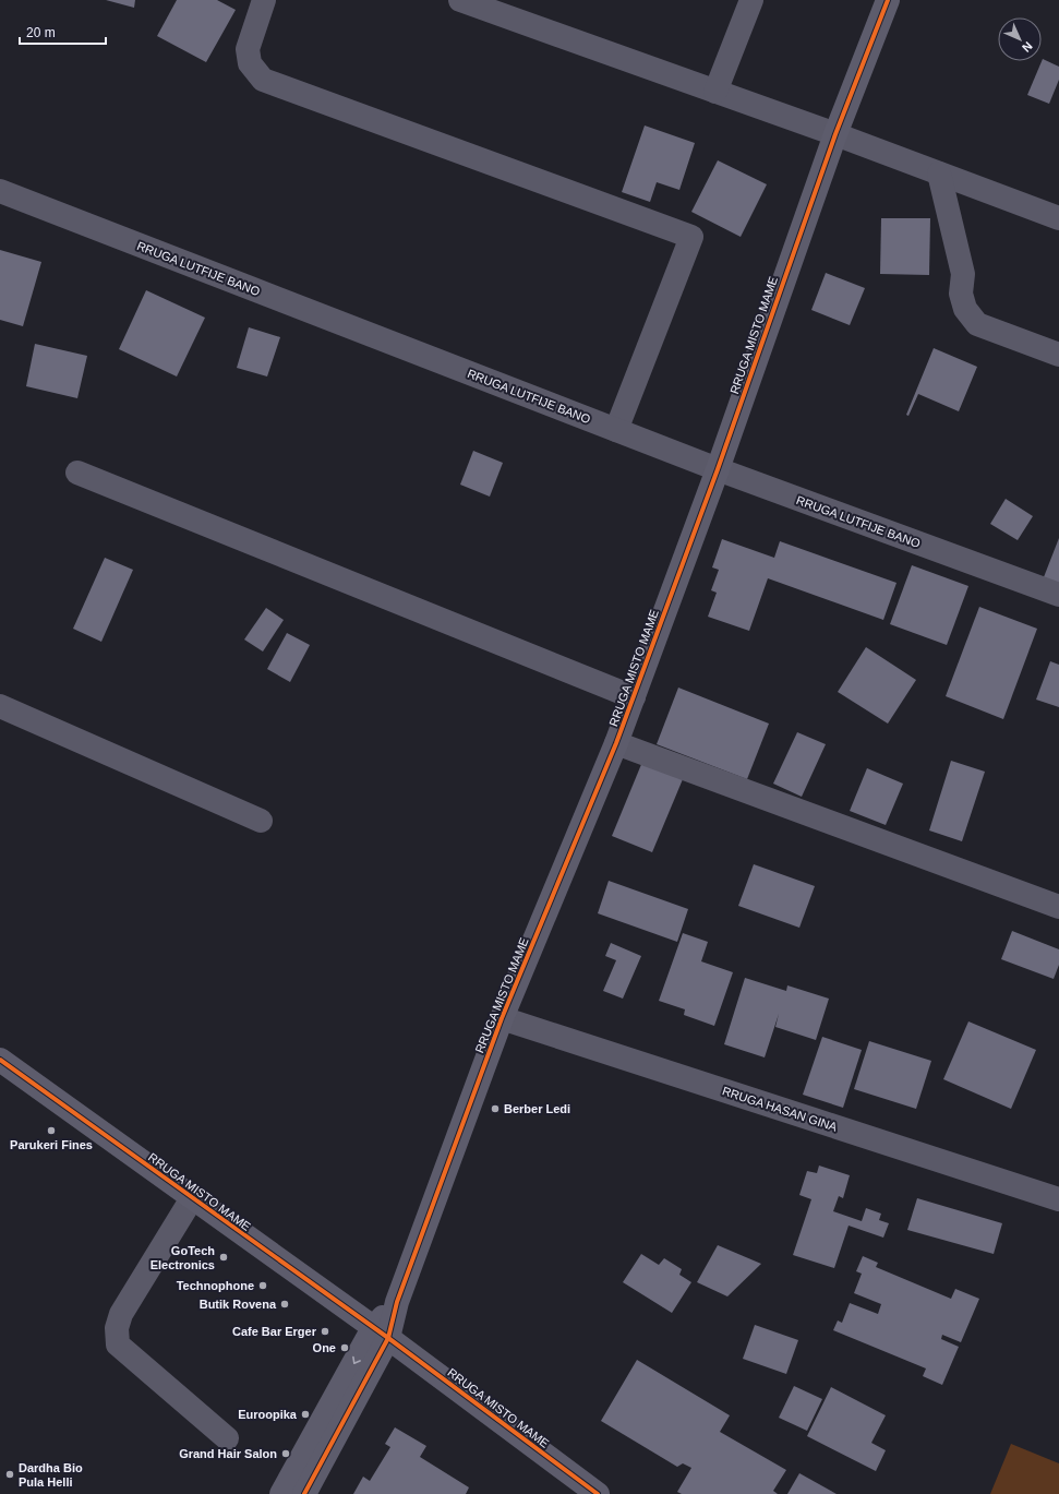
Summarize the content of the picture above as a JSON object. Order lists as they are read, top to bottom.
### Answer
{
  "streets": {
    "street": ["RRUGA LUTFIJE BANO", "RRUGA MISTO MAME", "RRUGA HASAN GINA"]
  },
  "crossings": [
    ["RRUGA LUTFIJE BANO", "RRUGA MISTO MAME"],
    ["RRUGA MISTO MAME", "RRUGA HASAN GINA"]
  ],
  "places": [
    "Berber Ledi",
    "Parukeri Fines",
    "GoTech Electronics",
    "Technophone",
    "Butik Rovena",
    "Cafe Bar Erger",
    "One",
    "Euroopika",
    "Grand Hair Salon",
    "Dardha Bio Pula Helli"
  ],
  "scale_bar": "20 m",
  "north": "bottom right"
}
